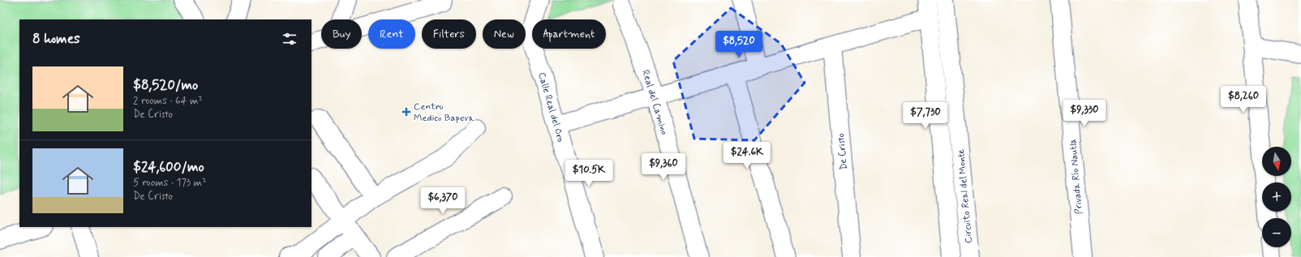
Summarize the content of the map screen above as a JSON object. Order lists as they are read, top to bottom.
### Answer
{
  "streets": {
    "street": [
      "Real del Camino",
      "Calle Real del Oro",
      "De Cristo",
      "Privada Río Nautla",
      "Circuito Real del Monte"
    ]
  },
  "places": {
    "health": ["Centro Medico Bapeva"]
  },
  "north": "bottom",
  "page": {
    "chip": [
      "Buy",
      "Rent",
      "Filters",
      "New",
      "Apartment"
    ],
    "heading": "8 homes",
    "price": [
      "$8,520",
      "$8,260",
      "$9,330",
      "$7,730",
      "$24.6K",
      "$9,360",
      "$10.5K",
      "$6,370"
    ],
    "list": [
      {
        "name": "$8,520/mo",
        "note": "2 rooms · 64 m² · De Cristo"
      },
      {
        "name": "$24,600/mo",
        "note": "5 rooms · 173 m² · De Cristo"
      }
    ],
    "map_buttons": ["+", "−"]
  }
}
